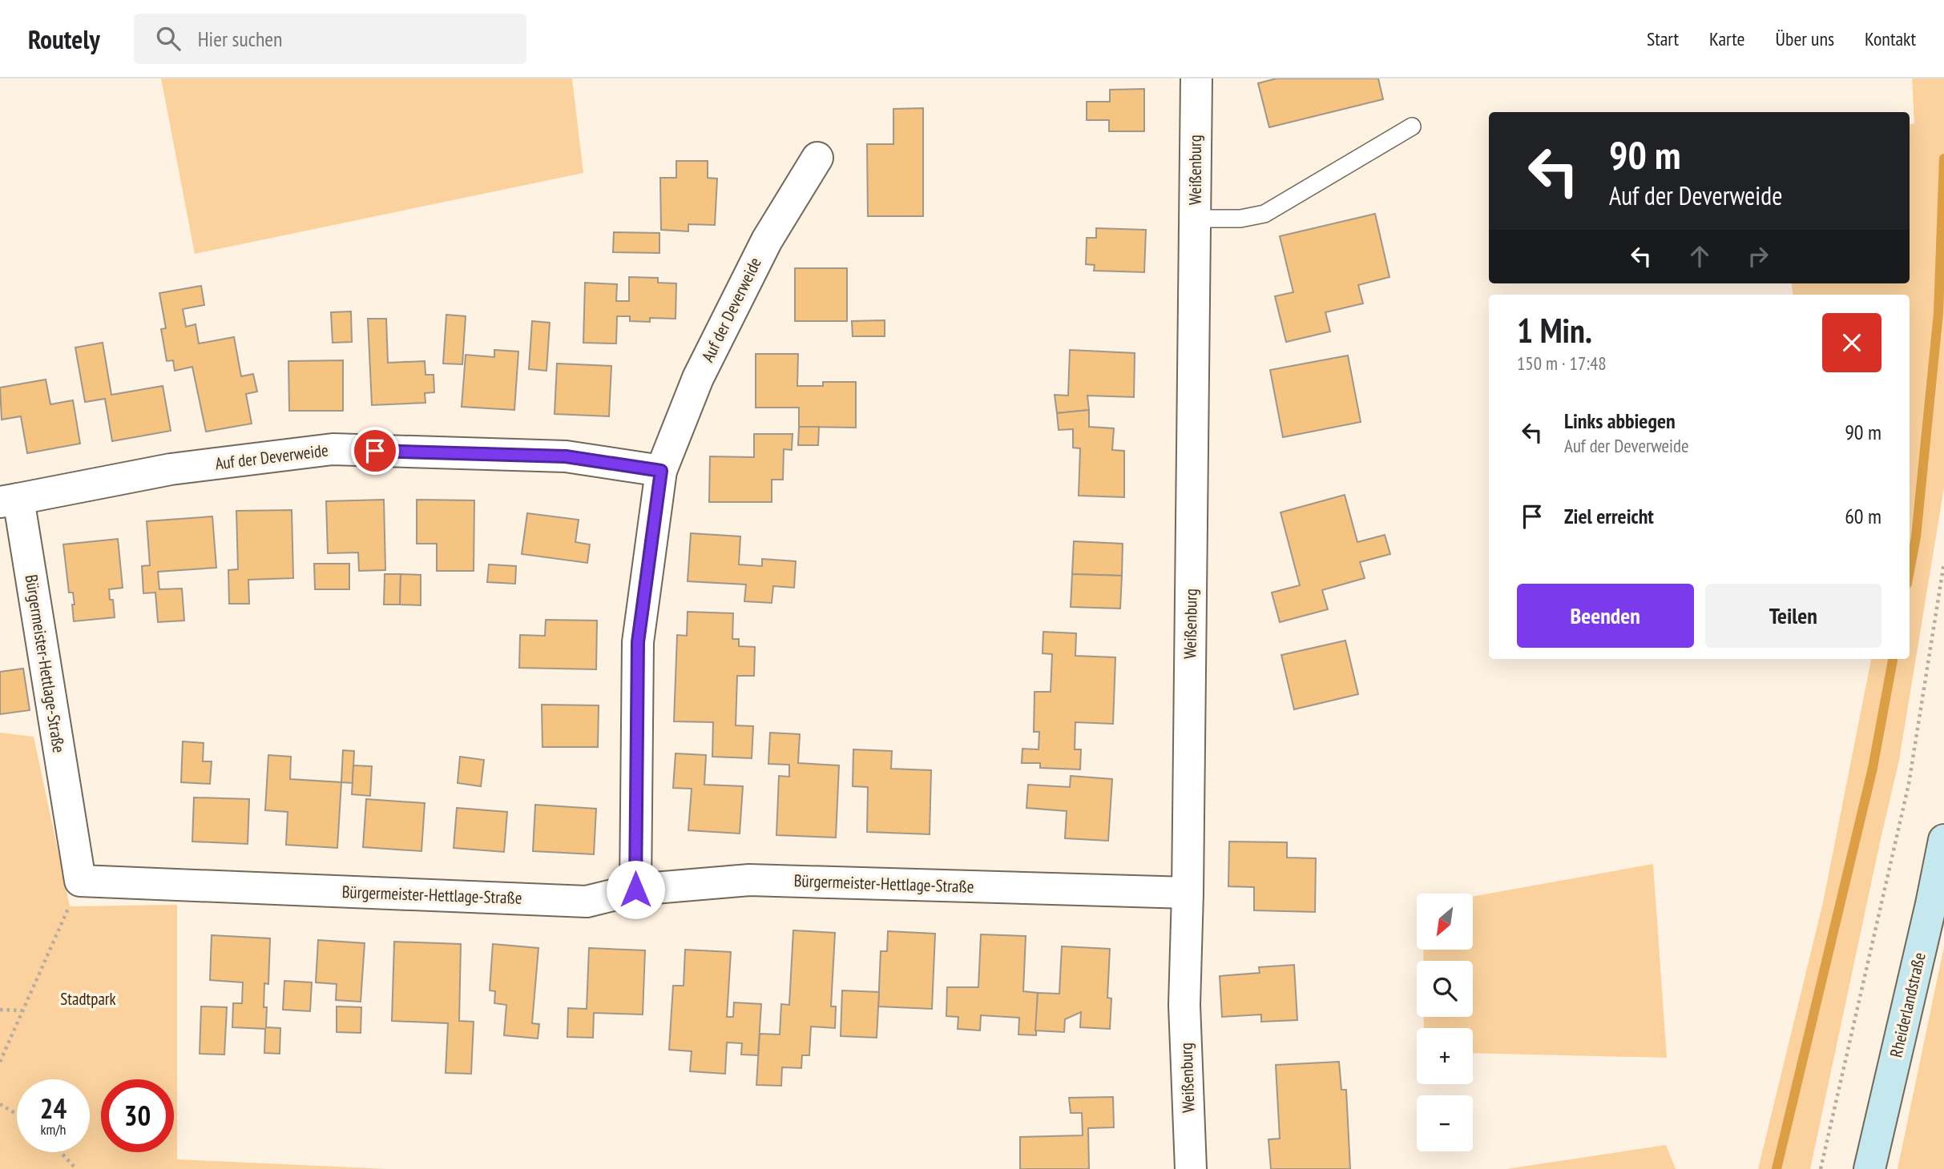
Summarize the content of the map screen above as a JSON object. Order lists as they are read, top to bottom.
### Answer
{
  "streets": {
    "main road": ["Rheiderlandstraße"],
    "street": ["Weißenburg", "Auf der Deverweide", "Bürgermeister-Hettlage-Straße"]
  },
  "crossings": [
    ["Weißenburg", "Bürgermeister-Hettlage-Straße"],
    ["Auf der Deverweide", "Bürgermeister-Hettlage-Straße"]
  ],
  "parks": ["Stadtpark"],
  "north": "bottom left",
  "page": {
    "header": "Routely",
    "search": "Hier suchen",
    "nav": [
      "Start",
      "Karte",
      "Über uns",
      "Kontakt"
    ],
    "turn": ["90 m", "Auf der Deverweide"],
    "heading": ["1 Min.", "150 m · 17:48"],
    "list": [
      {
        "name": "Links abbiegen",
        "note": "Auf der Deverweide",
        "value": "90 m"
      },
      {
        "name": "Ziel erreicht",
        "value": "60 m"
      }
    ],
    "buttons": ["Beenden", "Teilen"],
    "map_buttons": ["+", "−"],
    "speed": "24 km/h",
    "limit": "30"
  }
}
